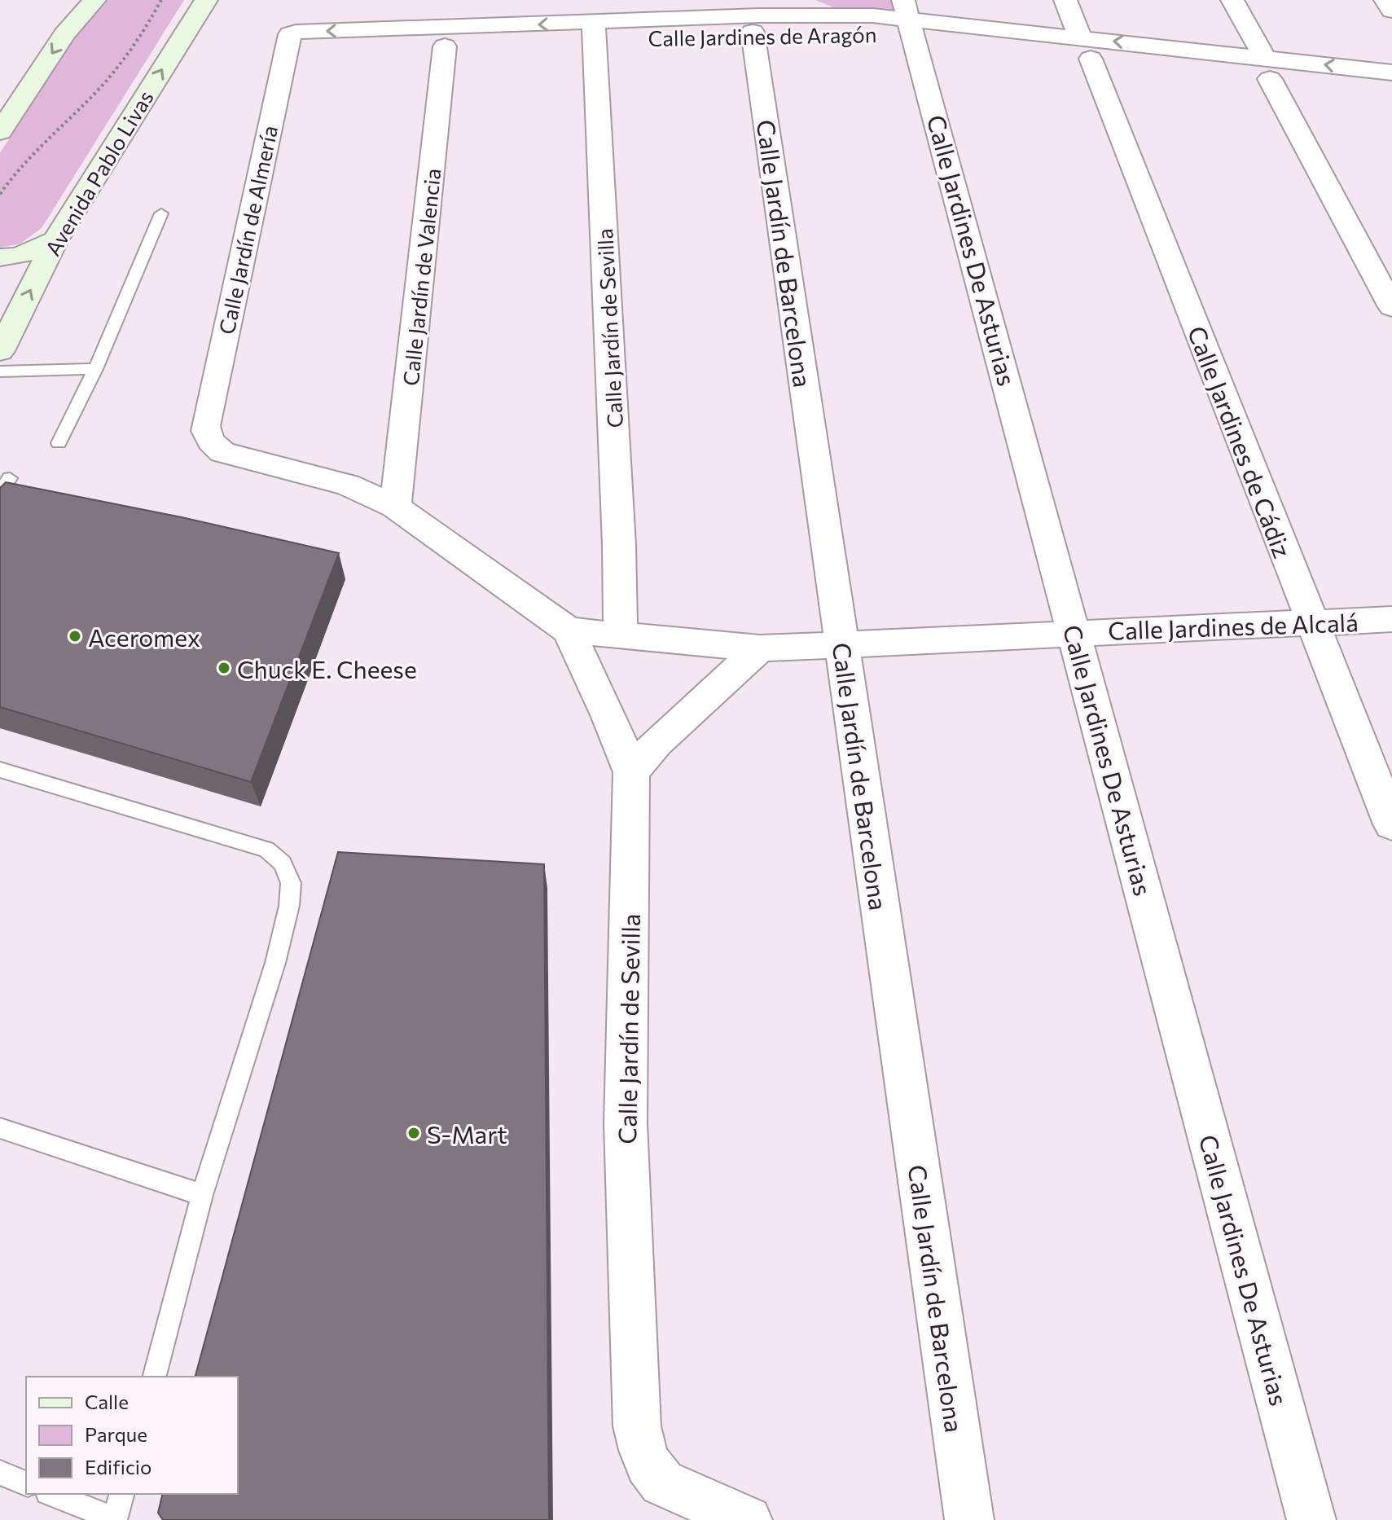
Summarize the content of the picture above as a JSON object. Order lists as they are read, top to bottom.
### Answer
{
  "streets": {
    "main road": ["Avenida Pablo Livas"],
    "street": [
      "Calle Jardines de Aragón",
      "Calle Jardín de Almería",
      "Calle Jardines De Asturias",
      "Calle Jardín de Barcelona",
      "Calle Jardín de Valencia",
      "Calle Jardín de Sevilla",
      "Calle Jardines de Cádiz",
      "Calle Jardines de Alcalá"
    ]
  },
  "crossings": [
    ["Calle Jardines de Aragón", "Calle Jardín de Almería"],
    ["Calle Jardines de Aragón", "Calle Jardines De Asturias"],
    ["Calle Jardines de Aragón", "Calle Jardín de Barcelona"],
    ["Calle Jardines de Aragón", "Calle Jardín de Valencia"],
    ["Calle Jardines de Aragón", "Calle Jardín de Sevilla"],
    ["Calle Jardines de Aragón", "Calle Jardines de Cádiz"],
    ["Calle Jardín de Almería", "Calle Jardín de Valencia"],
    ["Calle Jardines De Asturias", "Calle Jardines de Alcalá"],
    ["Calle Jardín de Barcelona", "Calle Jardines de Alcalá"],
    ["Calle Jardín de Sevilla", "Calle Jardines de Alcalá"],
    ["Calle Jardines de Cádiz", "Calle Jardines de Alcalá"]
  ],
  "places": ["Aceromex", "Chuck E. Cheese", "S-Mart"],
  "legend": ["Calle", "Parque", "Edificio"]
}
